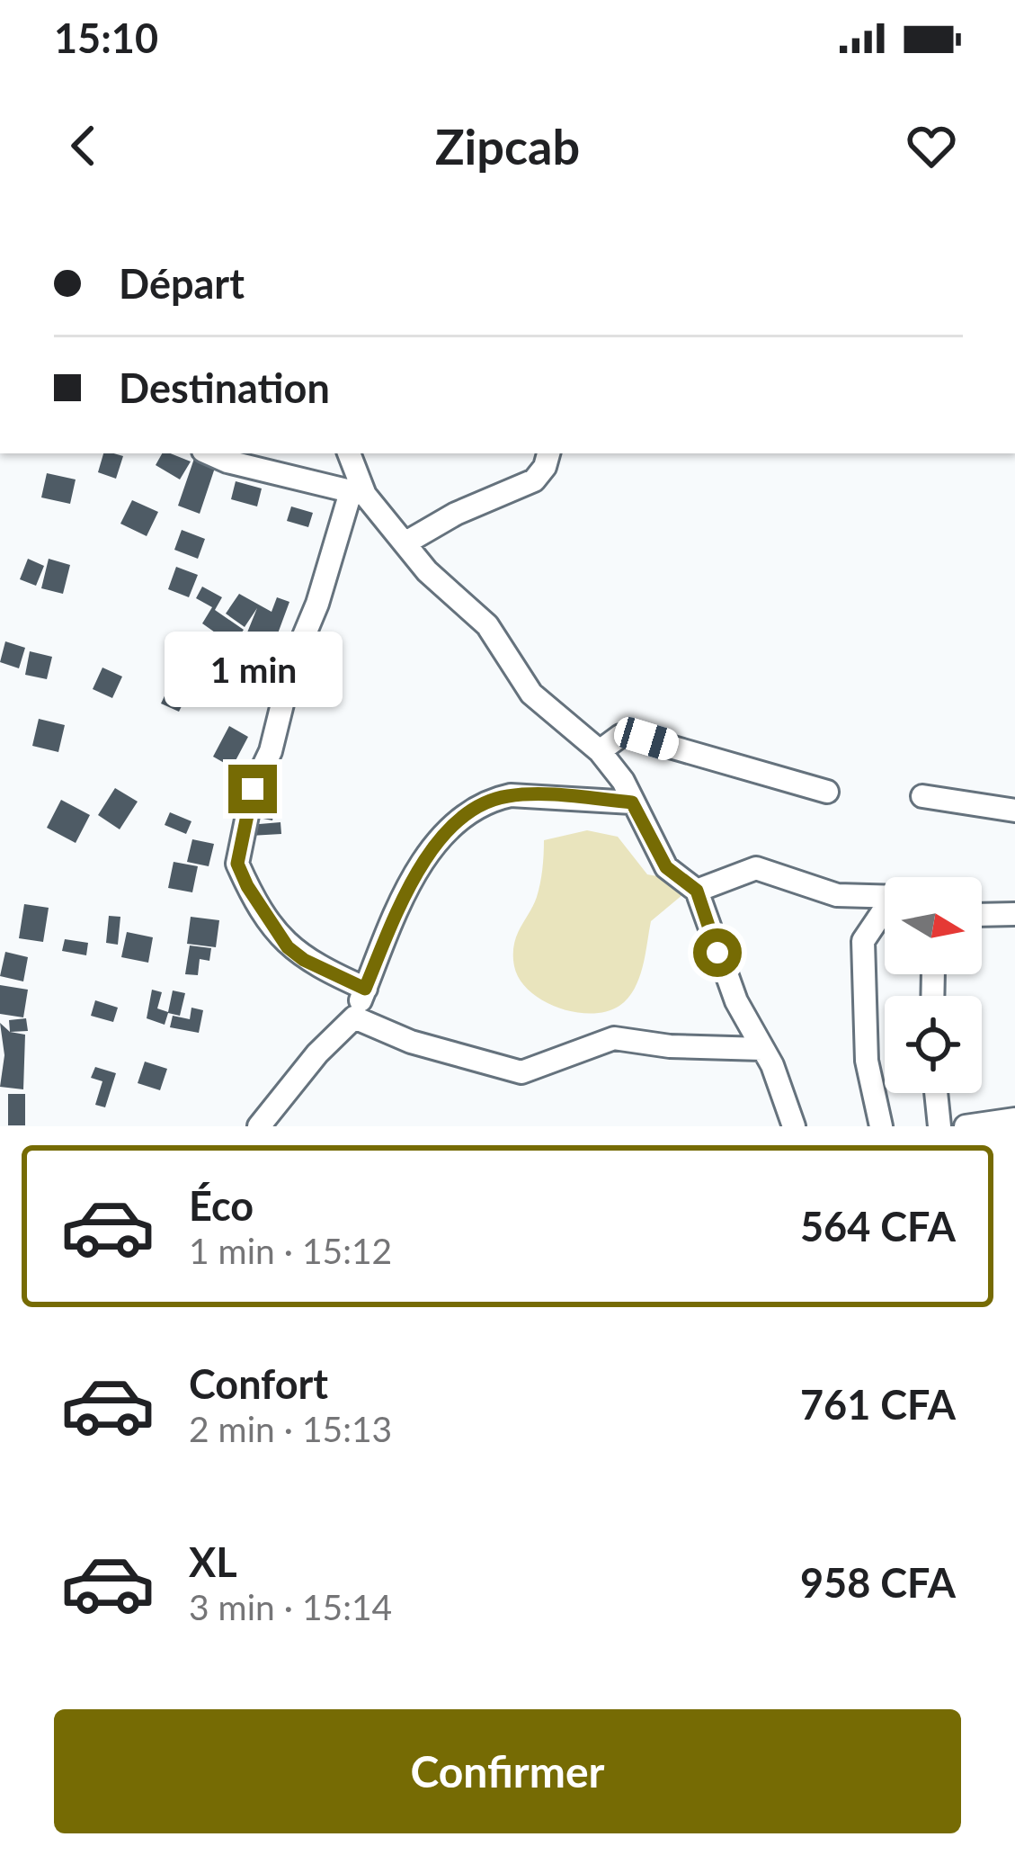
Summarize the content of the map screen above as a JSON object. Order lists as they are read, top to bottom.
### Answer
{
  "north": "right",
  "page": {
    "status": "15:10",
    "header": "Zipcab",
    "banner": ["Départ", "Destination"],
    "bubble": "1 min",
    "list": [
      {
        "name": "Éco",
        "note": "1 min · 15:12",
        "value": "564 CFA"
      },
      {
        "name": "Confort",
        "note": "2 min · 15:13",
        "value": "761 CFA"
      },
      {
        "name": "XL",
        "note": "3 min · 15:14",
        "value": "958 CFA"
      }
    ],
    "buttons": "Confirmer"
  }
}
